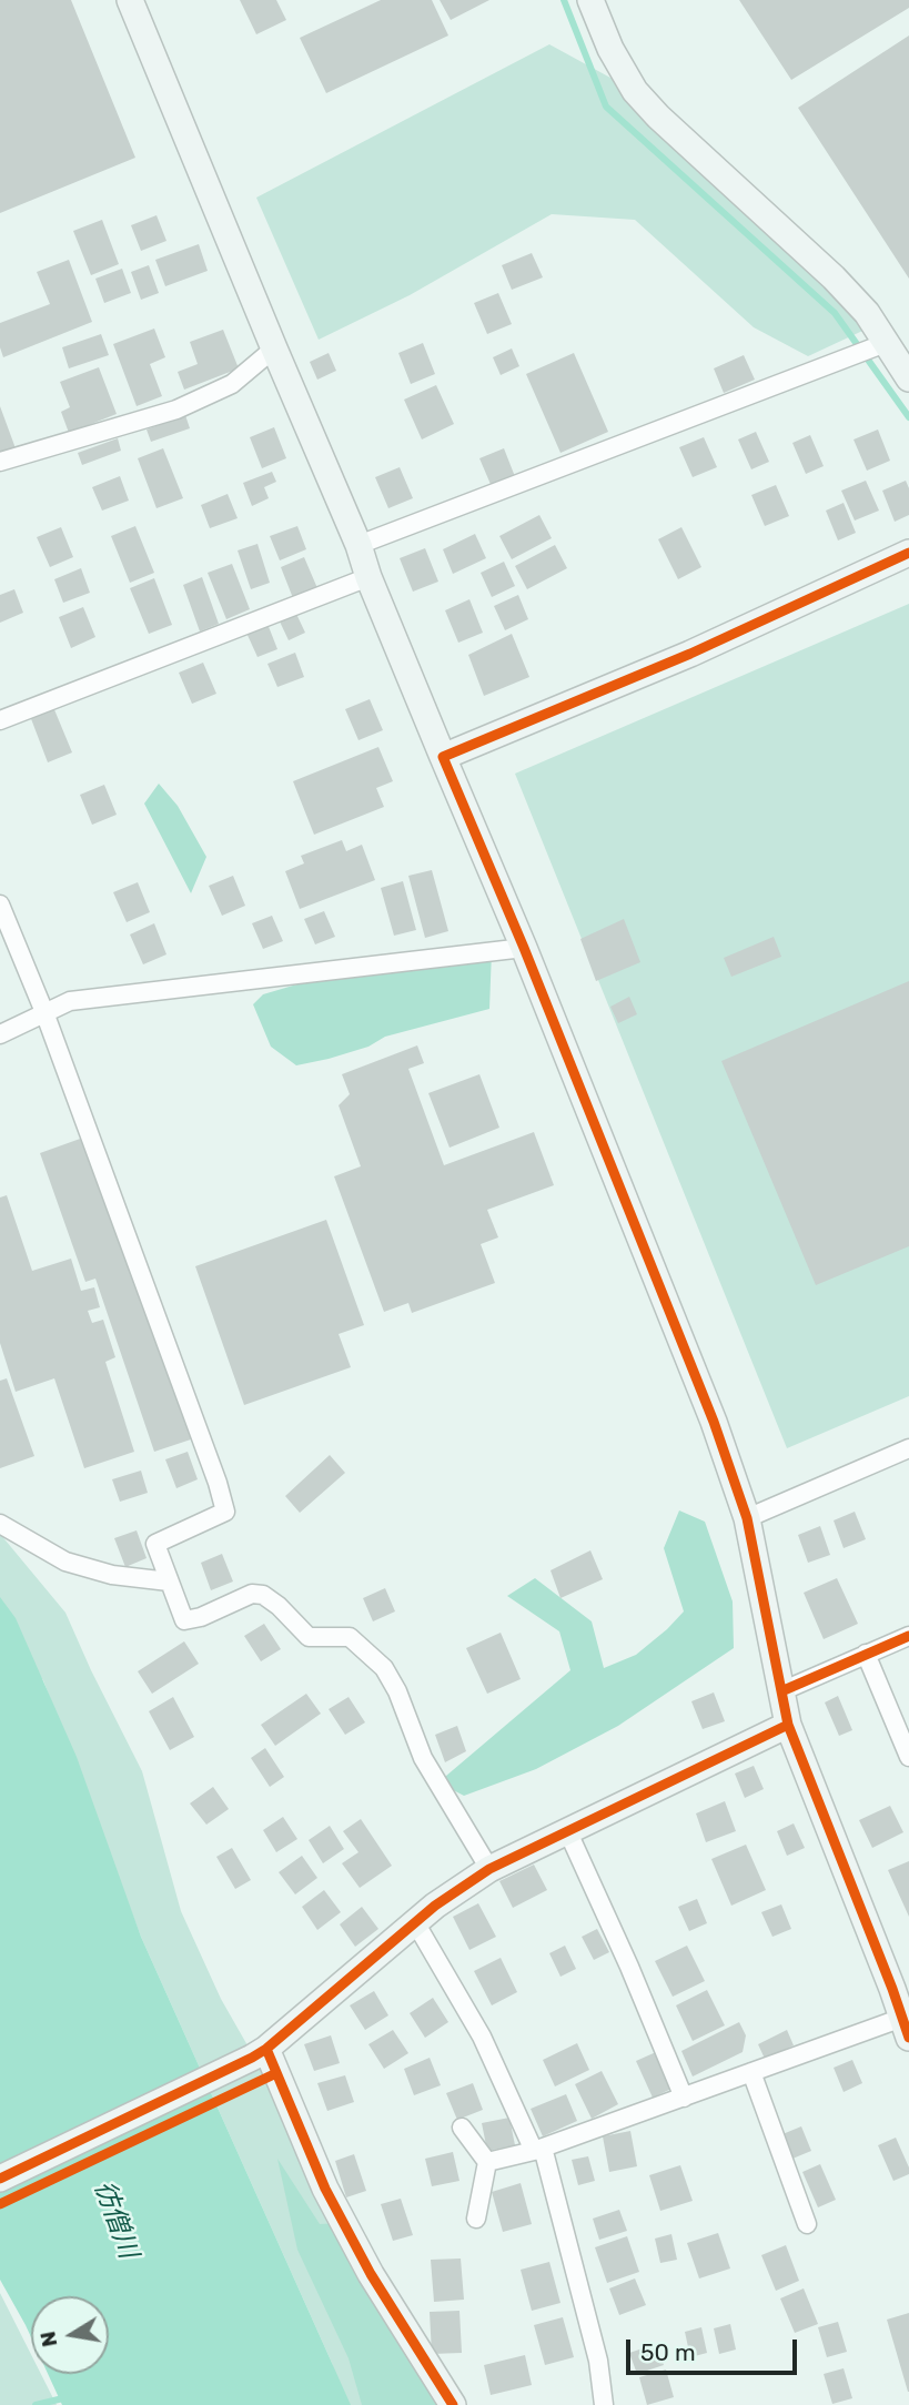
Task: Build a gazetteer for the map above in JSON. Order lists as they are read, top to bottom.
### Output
{
  "water": ["彷僧川"],
  "scale_bar": "50 m",
  "north": "left"
}
